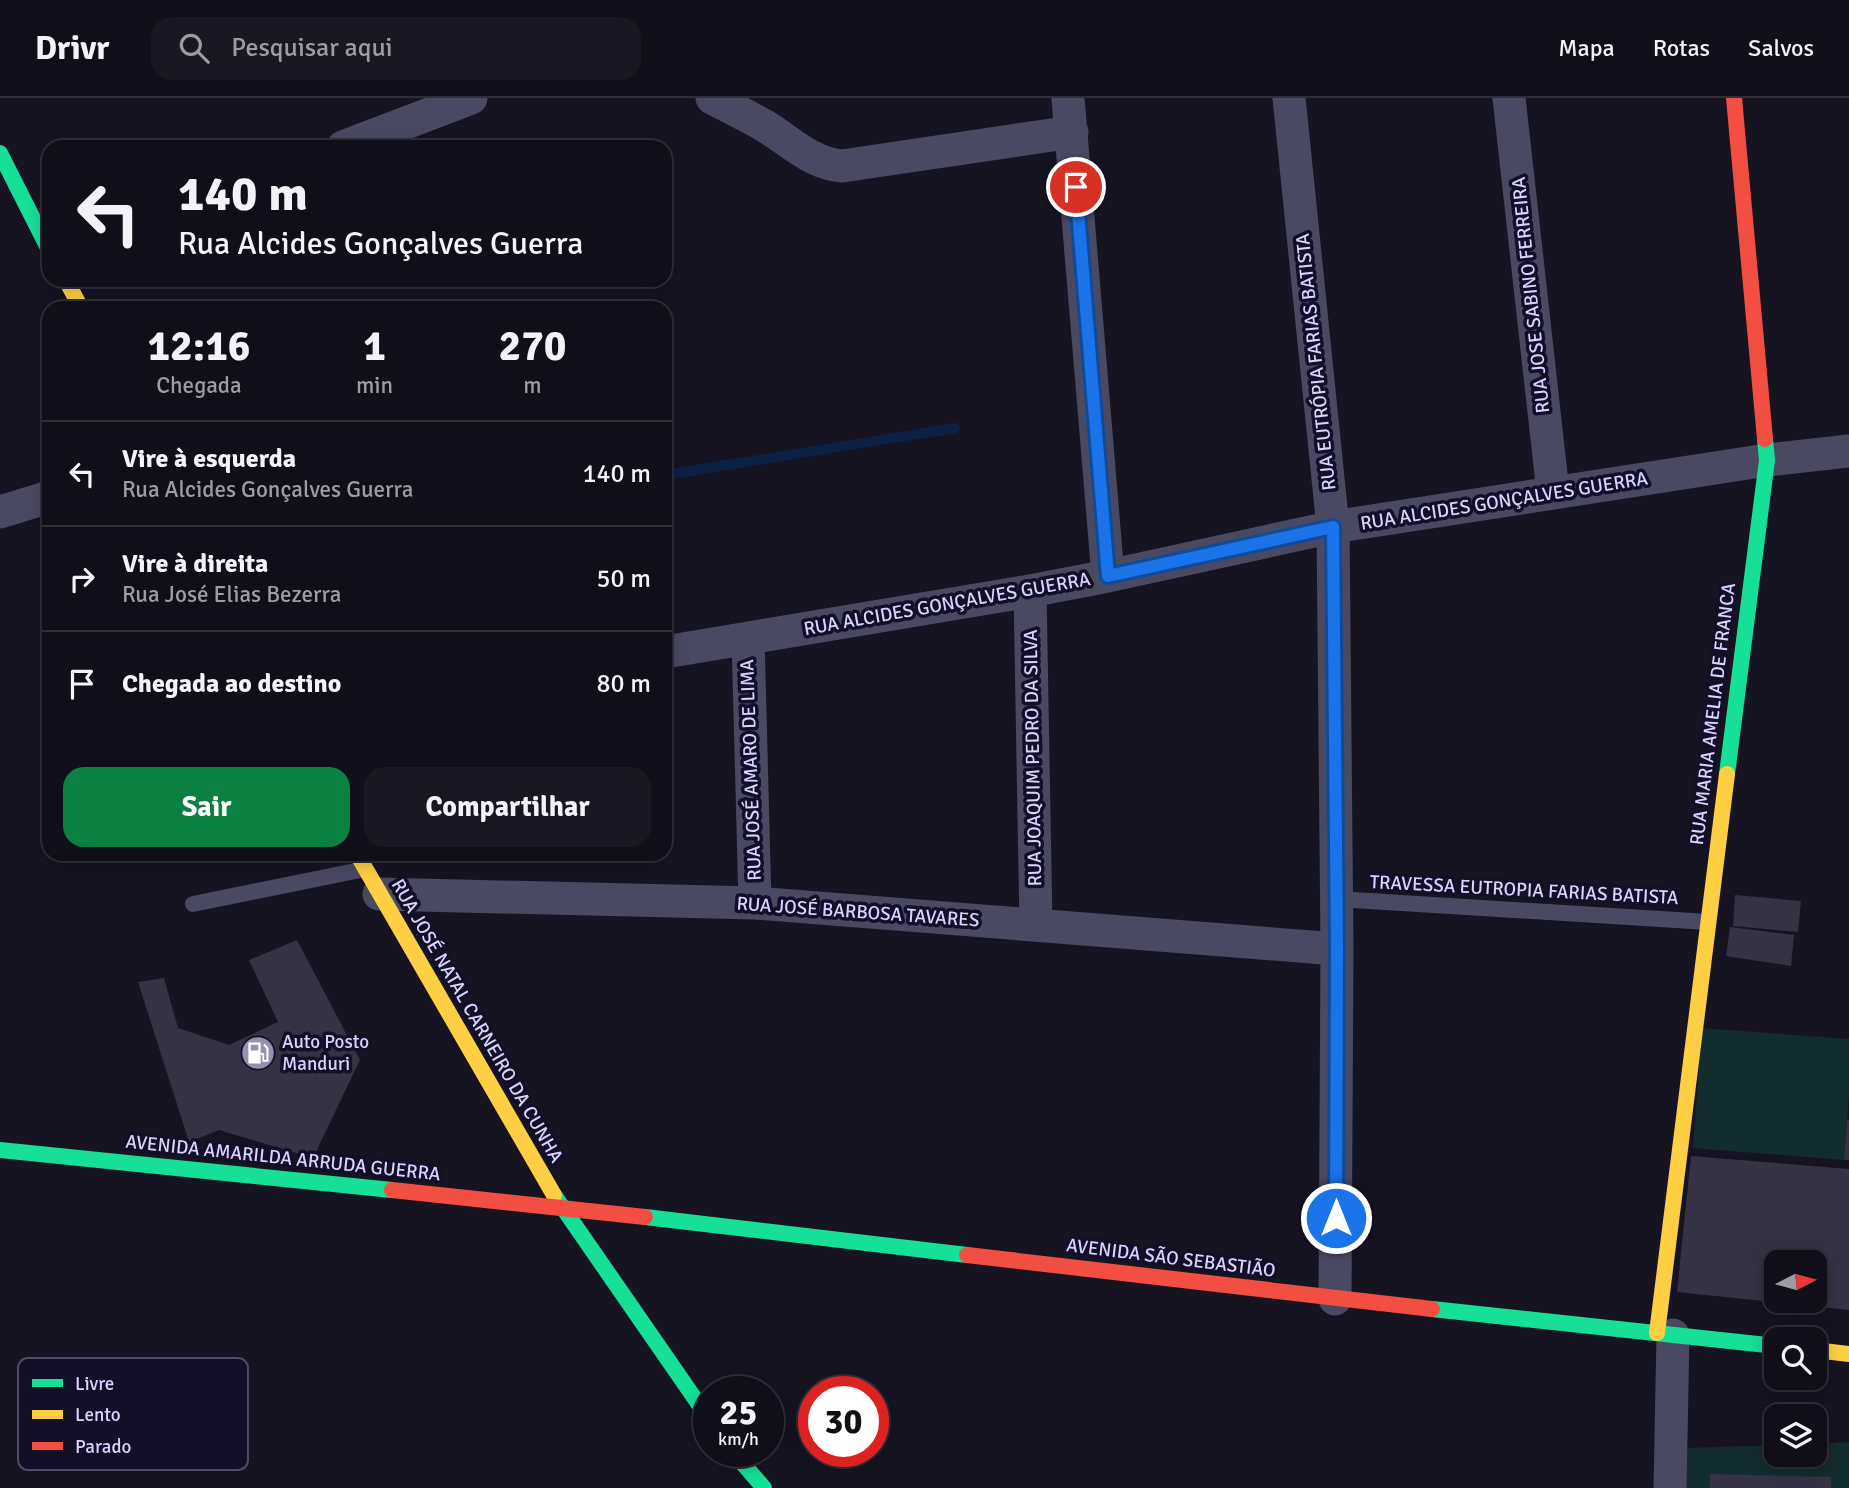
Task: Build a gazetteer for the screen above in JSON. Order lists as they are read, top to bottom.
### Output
{
  "streets": {
    "main road": [
      "RUA MARIA AMELIA DE FRANCA",
      "RUA JOSÉ NATAL CARNEIRO DA CUNHA",
      "AVENIDA AMARILDA ARRUDA GUERRA",
      "AVENIDA SÃO SEBASTIÃO"
    ],
    "street": [
      "RUA JOSE SABINO FERREIRA",
      "RUA EUTRÓPIA FARIAS BATISTA",
      "RUA ALCIDES GONÇALVES GUERRA",
      "RUA JOAQUIM PEDRO DA SILVA",
      "RUA JOSÉ AMARO DE LIMA",
      "RUA JOSÉ BARBOSA TAVARES"
    ],
    "lane": ["TRAVESSA EUTROPIA FARIAS BATISTA"]
  },
  "crossings": [
    ["RUA JOSE SABINO FERREIRA", "RUA ALCIDES GONÇALVES GUERRA"],
    ["RUA EUTRÓPIA FARIAS BATISTA", "RUA ALCIDES GONÇALVES GUERRA"],
    ["RUA EUTRÓPIA FARIAS BATISTA", "TRAVESSA EUTROPIA FARIAS BATISTA"],
    ["RUA EUTRÓPIA FARIAS BATISTA", "RUA JOSÉ BARBOSA TAVARES"],
    ["RUA EUTRÓPIA FARIAS BATISTA", "AVENIDA SÃO SEBASTIÃO"],
    ["RUA ALCIDES GONÇALVES GUERRA", "RUA MARIA AMELIA DE FRANCA"],
    ["RUA ALCIDES GONÇALVES GUERRA", "RUA JOAQUIM PEDRO DA SILVA"],
    ["RUA ALCIDES GONÇALVES GUERRA", "RUA JOSÉ AMARO DE LIMA"],
    ["RUA MARIA AMELIA DE FRANCA", "TRAVESSA EUTROPIA FARIAS BATISTA"],
    ["RUA MARIA AMELIA DE FRANCA", "AVENIDA SÃO SEBASTIÃO"],
    ["RUA JOAQUIM PEDRO DA SILVA", "RUA JOSÉ BARBOSA TAVARES"],
    ["RUA JOSÉ AMARO DE LIMA", "RUA JOSÉ BARBOSA TAVARES"],
    ["RUA JOSÉ BARBOSA TAVARES", "RUA JOSÉ NATAL CARNEIRO DA CUNHA"],
    ["RUA JOSÉ NATAL CARNEIRO DA CUNHA", "AVENIDA AMARILDA ARRUDA GUERRA"],
    ["RUA JOSÉ NATAL CARNEIRO DA CUNHA", "AVENIDA SÃO SEBASTIÃO"],
    ["AVENIDA AMARILDA ARRUDA GUERRA", "AVENIDA SÃO SEBASTIÃO"]
  ],
  "places": {
    "fuel station": ["Auto Posto Manduri"]
  },
  "legend": ["Livre", "Lento", "Parado"],
  "north": "right",
  "page": {
    "header": "Drivr",
    "search": "Pesquisar aqui",
    "nav": ["Mapa", "Rotas", "Salvos"],
    "turn": ["140 m", "Rua Alcides Gonçalves Guerra"],
    "eta": [
      "12:16",
      "Chegada",
      "1",
      "min",
      "270",
      "m"
    ],
    "list": [
      {
        "name": "Vire à esquerda",
        "note": "Rua Alcides Gonçalves Guerra",
        "value": "140 m"
      },
      {
        "name": "Vire à direita",
        "note": "Rua José Elias Bezerra",
        "value": "50 m"
      },
      {
        "name": "Chegada ao destino",
        "value": "80 m"
      }
    ],
    "buttons": ["Sair", "Compartilhar"],
    "speed": "25 km/h",
    "limit": "30"
  }
}
